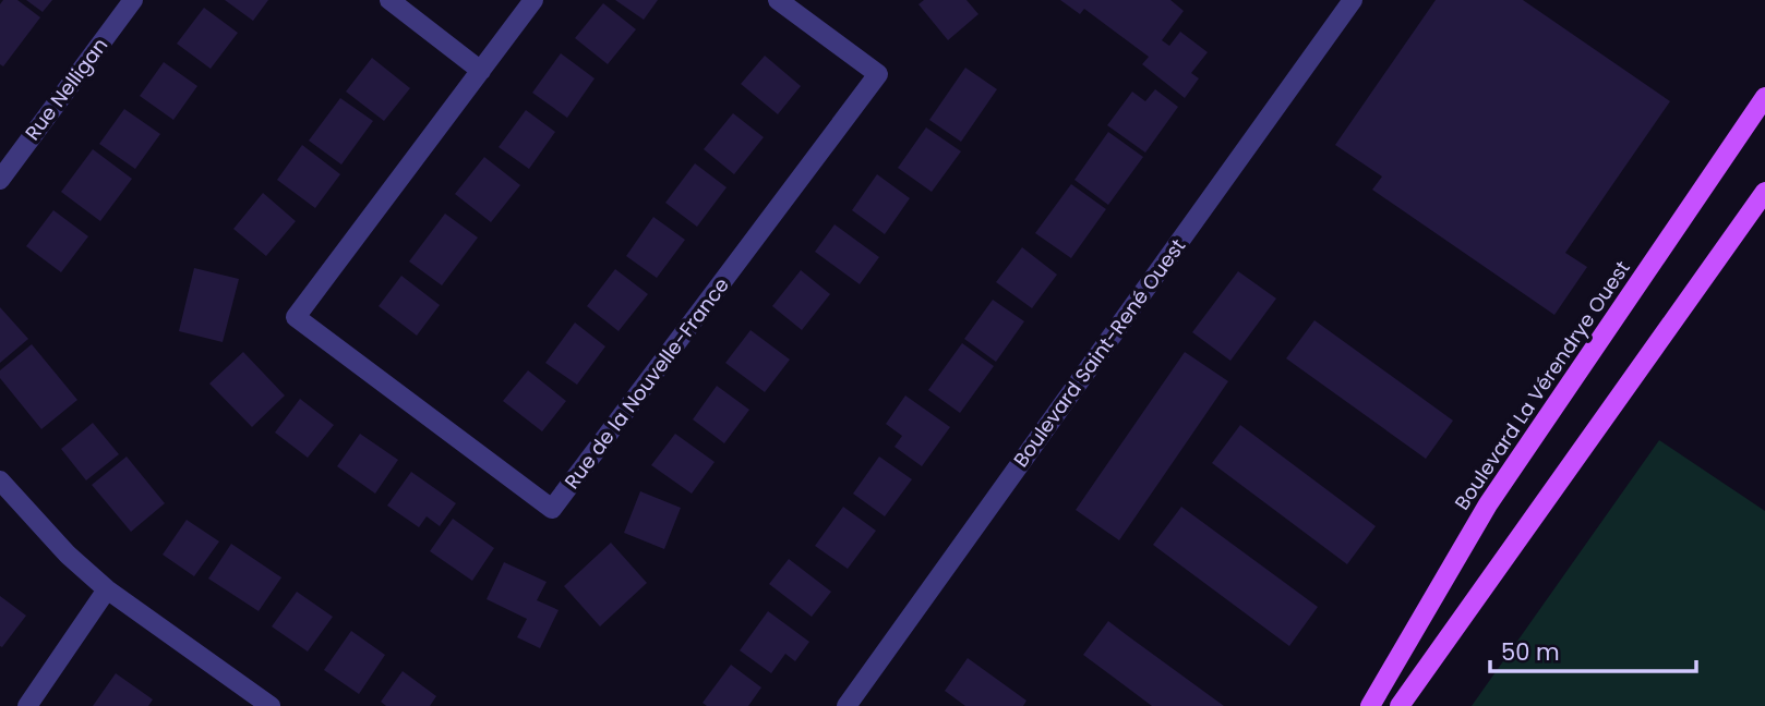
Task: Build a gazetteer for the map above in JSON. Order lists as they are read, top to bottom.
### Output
{
  "streets": {
    "main road": ["Boulevard La Vérendrye Ouest"],
    "street": ["Rue Nelligan", "Boulevard Saint-René Ouest", "Rue de la Nouvelle-France"]
  },
  "scale_bar": "50 m"
}
